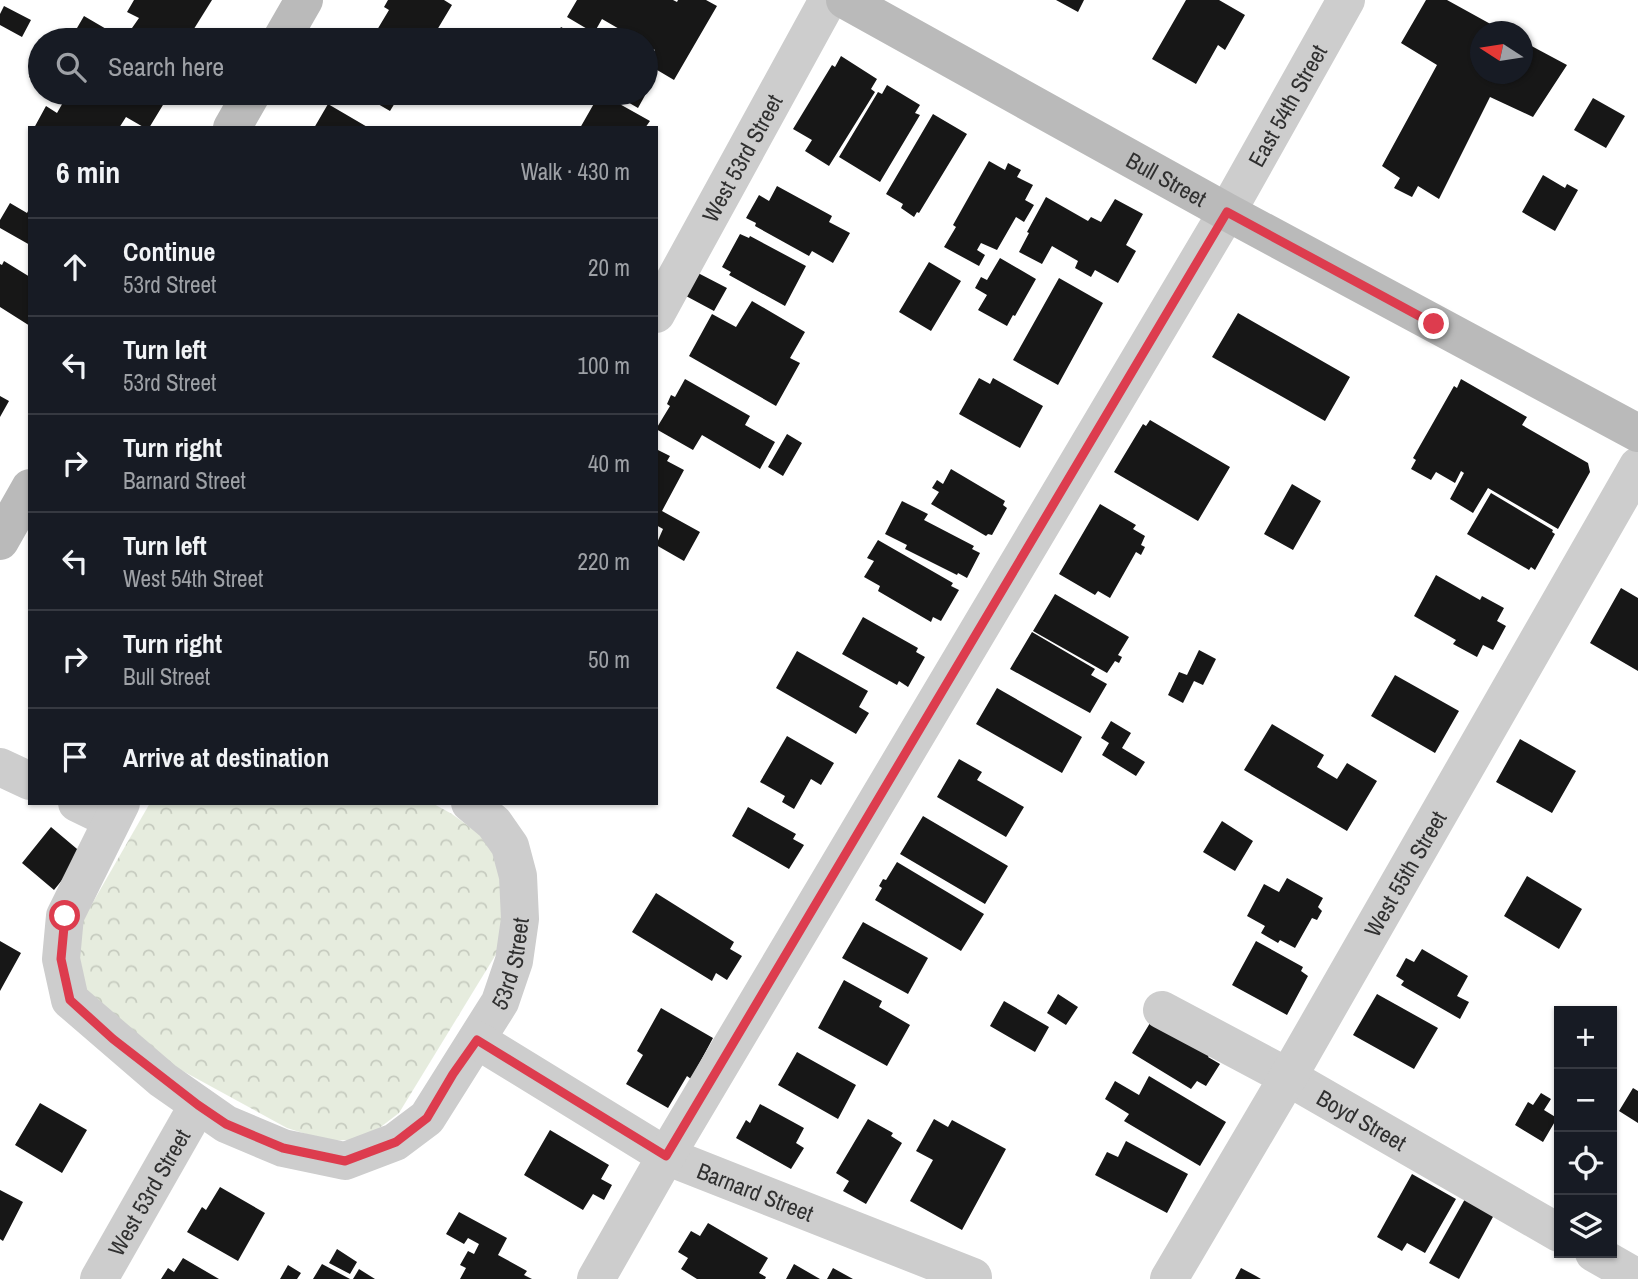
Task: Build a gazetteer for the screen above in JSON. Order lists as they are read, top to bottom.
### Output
{
  "streets": {
    "street": [
      "East 54th Street",
      "West 53rd Street",
      "Bull Street",
      "West 55th Street",
      "53rd Street",
      "Boyd Street",
      "Barnard Street"
    ]
  },
  "crossings": [
    ["East 54th Street", "Bull Street"],
    ["East 54th Street", "Barnard Street"],
    ["West 53rd Street", "53rd Street"],
    ["West 55th Street", "Boyd Street"],
    ["53rd Street", "Barnard Street"]
  ],
  "north": "left",
  "page": {
    "search": "Search here",
    "heading": ["6 min", "Walk · 430 m"],
    "list": [
      ["Continue", "53rd Street", "20 m"],
      ["Turn left", "53rd Street", "100 m"],
      ["Turn right", "Barnard Street", "40 m"],
      ["Turn left", "West 54th Street", "220 m"],
      ["Turn right", "Bull Street", "50 m"],
      "Arrive at destination"
    ],
    "map_buttons": ["+", "−"]
  }
}
